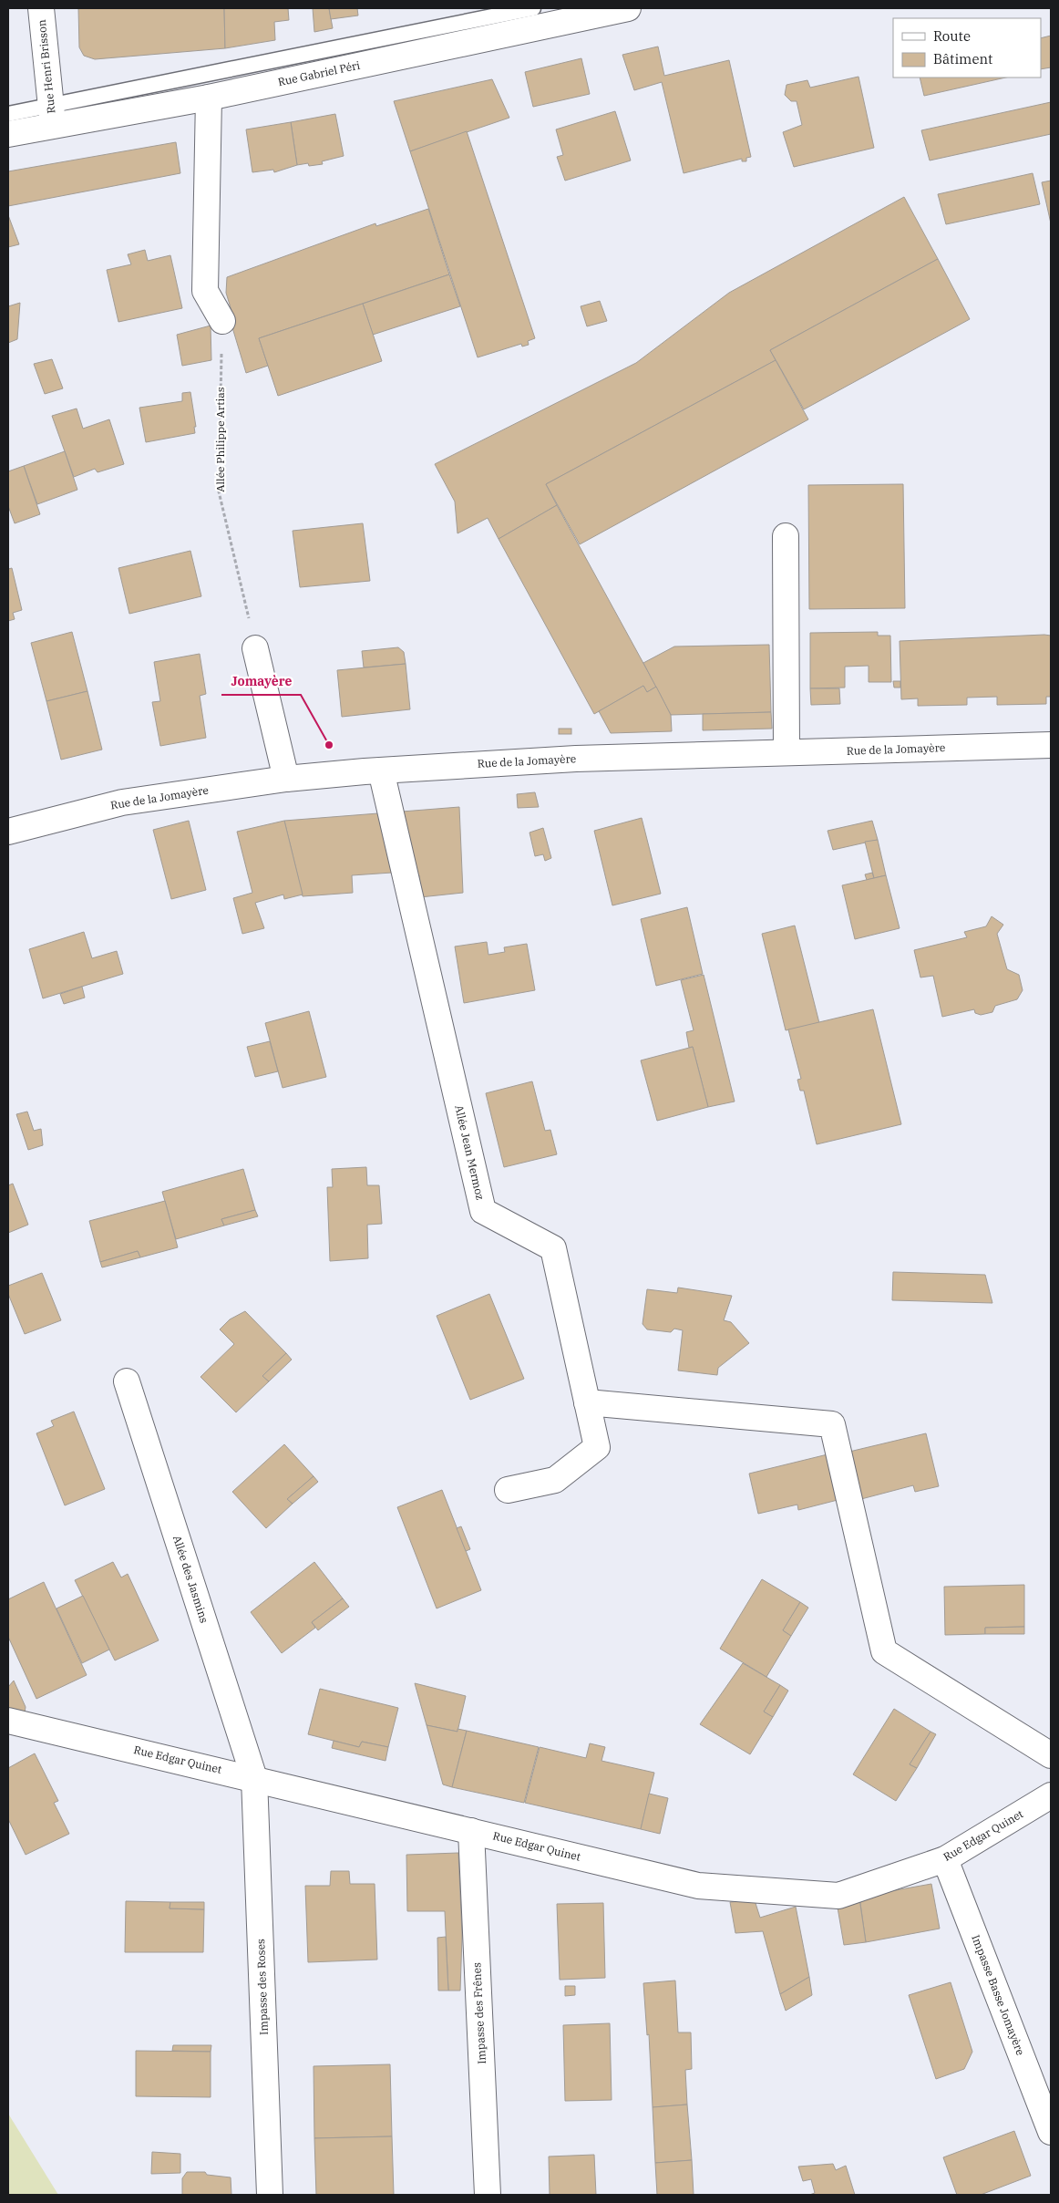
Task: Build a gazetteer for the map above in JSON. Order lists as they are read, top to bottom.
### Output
{
  "streets": {
    "street": [
      "Rue Henri Brisson",
      "Rue Gabriel Péri",
      "Rue de la Jomayère",
      "Allée Jean Mermoz",
      "Allée des Jasmins",
      "Rue Edgar Quinet",
      "Impasse des Roses",
      "Impasse Basse Jomayère",
      "Impasse des Frênes"
    ],
    "path": ["Allée Philippe Artias"]
  },
  "crossings": [
    ["Rue Henri Brisson", "Rue Gabriel Péri"],
    ["Rue de la Jomayère", "Allée Jean Mermoz"],
    ["Allée des Jasmins", "Rue Edgar Quinet"],
    ["Allée des Jasmins", "Impasse des Roses"],
    ["Rue Edgar Quinet", "Impasse des Roses"],
    ["Rue Edgar Quinet", "Impasse Basse Jomayère"],
    ["Rue Edgar Quinet", "Impasse des Frênes"]
  ],
  "places": ["Jomayère"],
  "legend": ["Route", "Bâtiment"]
}
